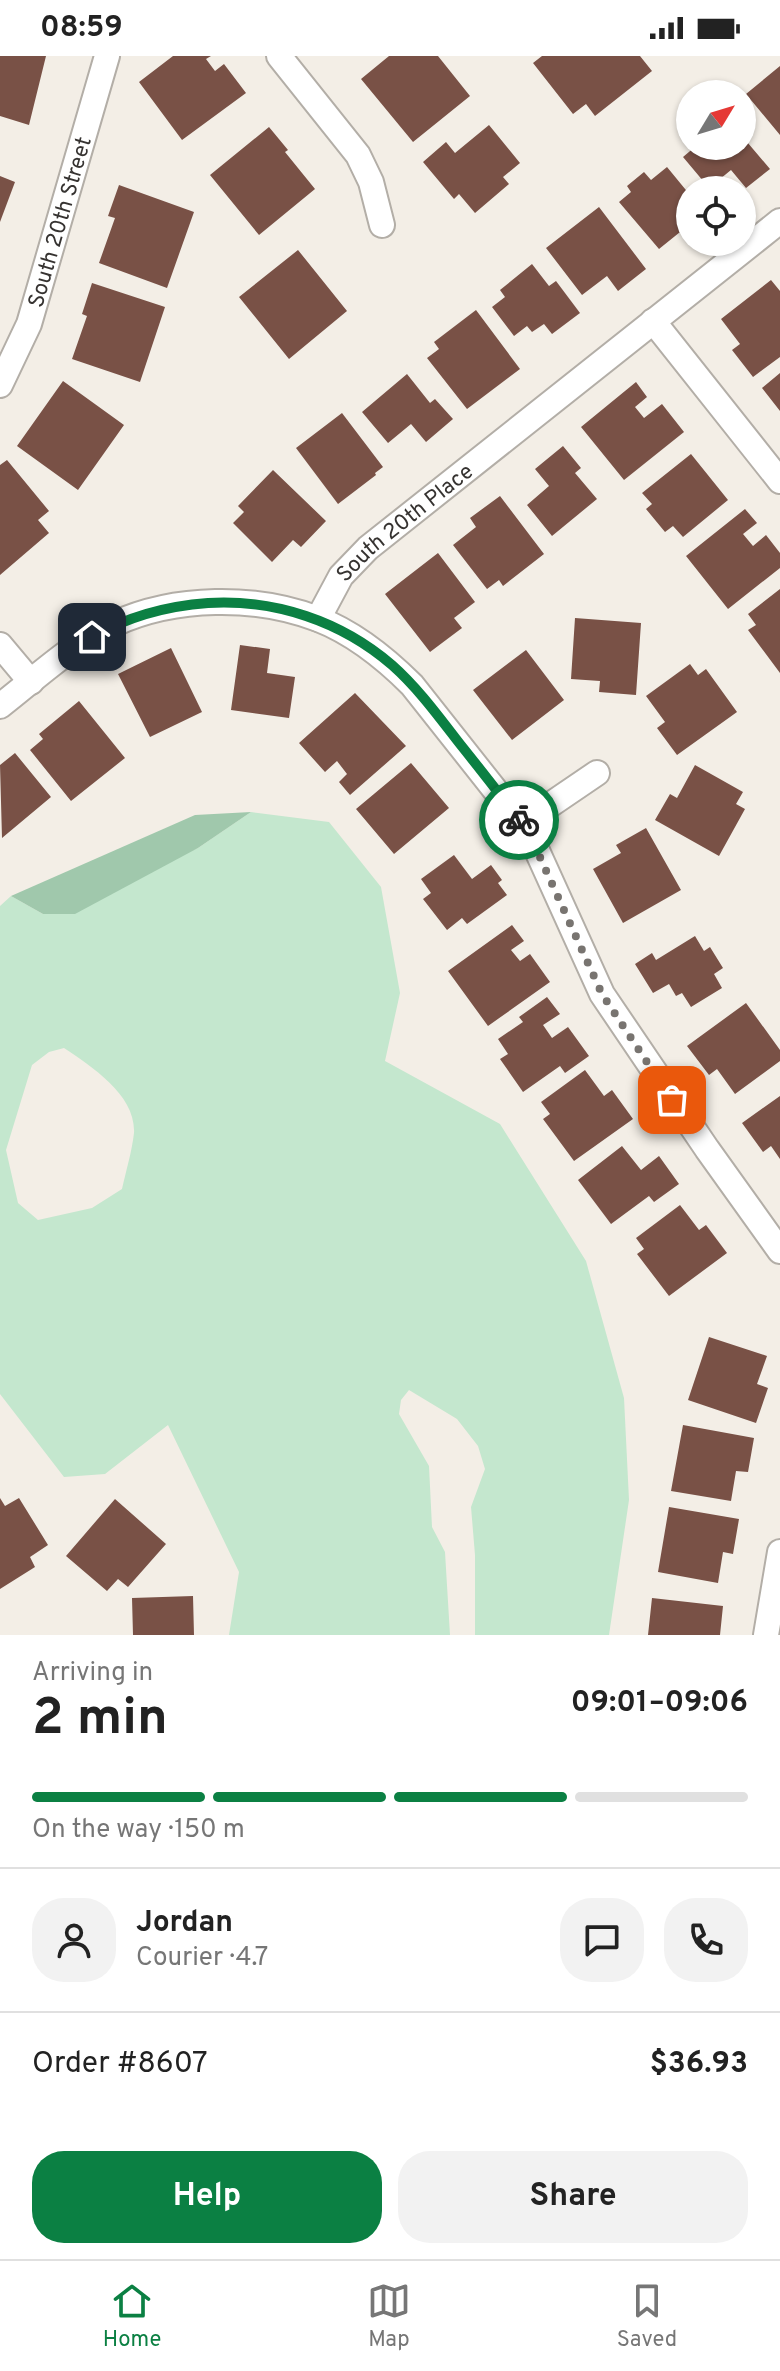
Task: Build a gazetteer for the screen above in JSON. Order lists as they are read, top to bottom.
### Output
{
  "streets": {
    "street": ["South 20th Street", "South 20th Place"]
  },
  "north": "top right",
  "page": {
    "status": "08:59",
    "heading": ["2 min", "Arriving in", "09:01–09:06"],
    "panel": [
      "Jordan",
      "Courier · 4.7",
      "Order #8607",
      "$36.93"
    ],
    "bar": "On the way · 150 m",
    "buttons": ["Help", "Share"],
    "tabs": ["Home", "Map", "Saved"]
  }
}
